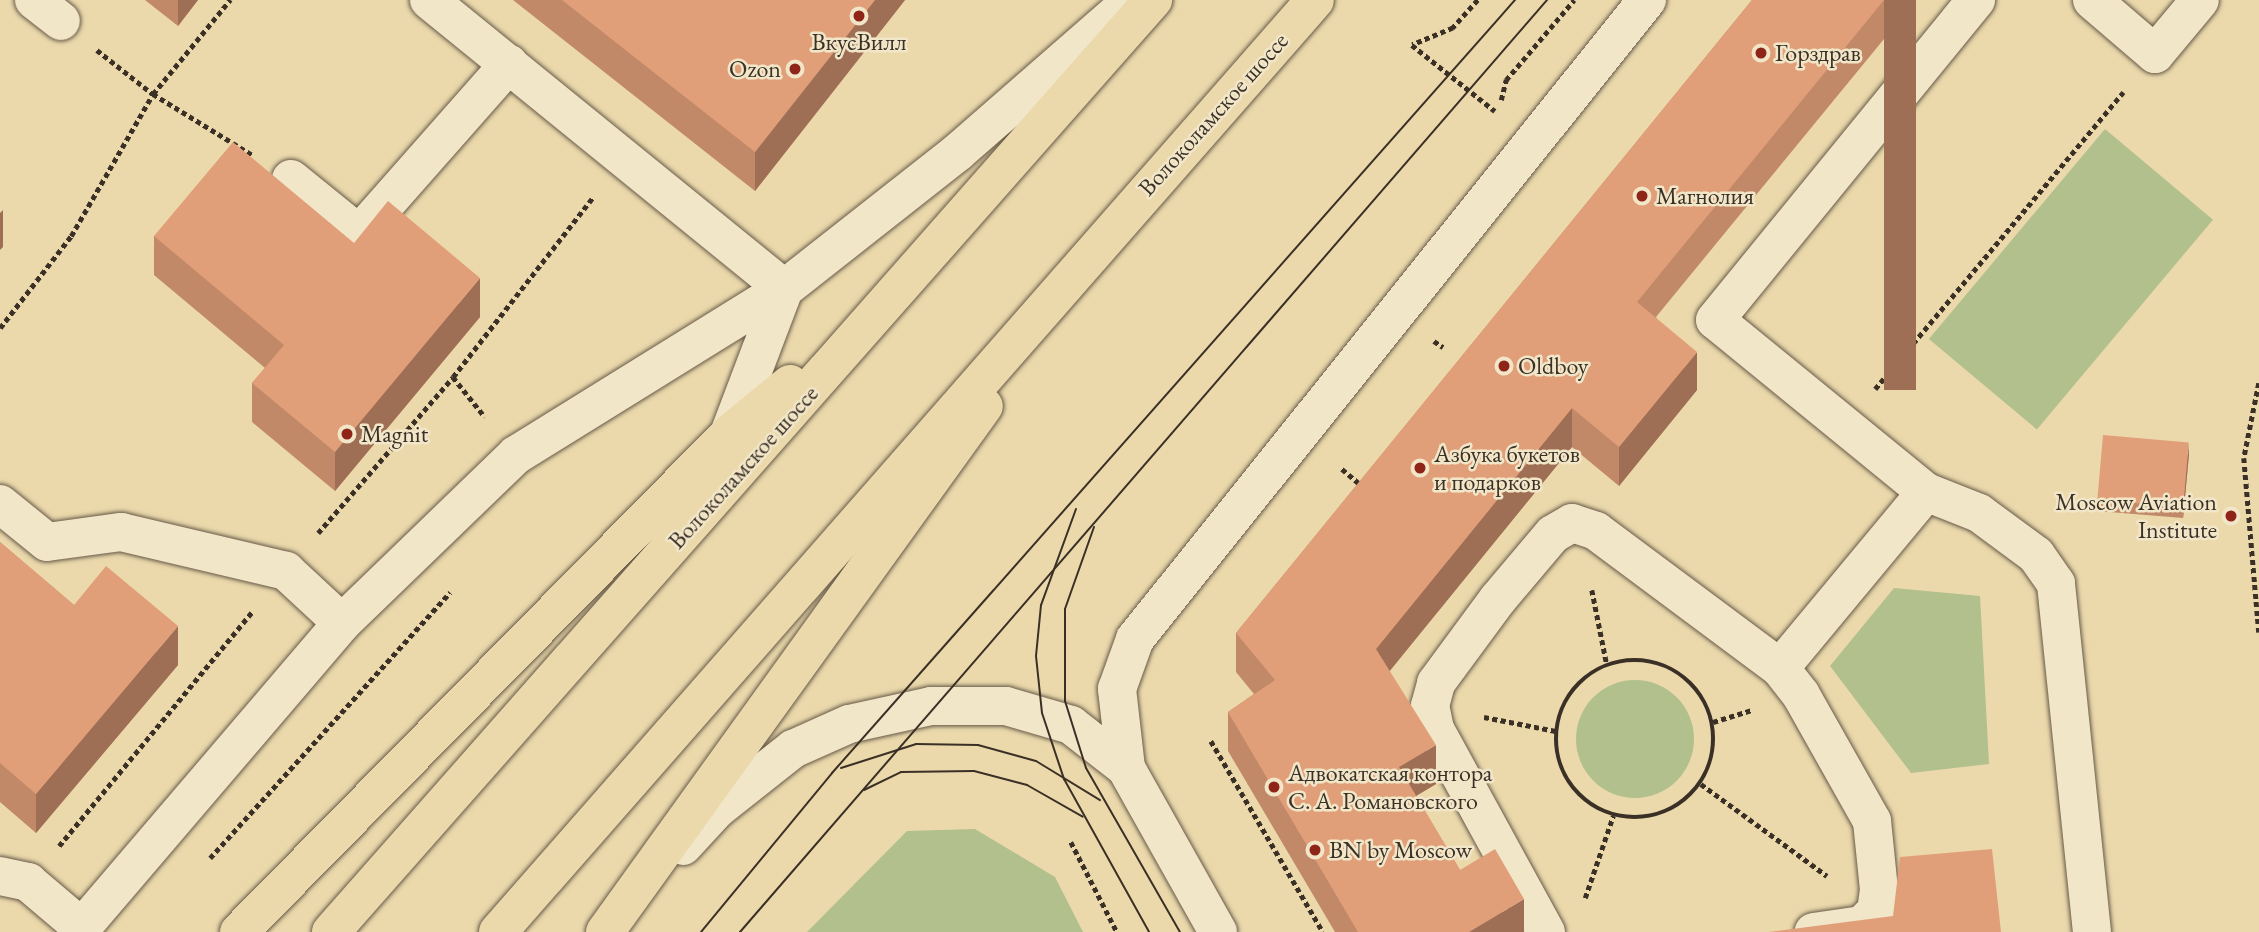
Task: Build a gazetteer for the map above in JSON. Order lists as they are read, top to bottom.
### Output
{
  "streets": {
    "main road": ["Волоколамское шоссе"]
  },
  "places": [
    "ВкусВилл",
    "Горздрав",
    "Ozon",
    "Магнолия",
    "Oldboy",
    "Magnit",
    "Азбука букетов и подарков",
    "Moscow Aviation Institute",
    "Адвокатская контора С. А. Романовского",
    "BN by Moscow"
  ]
}
